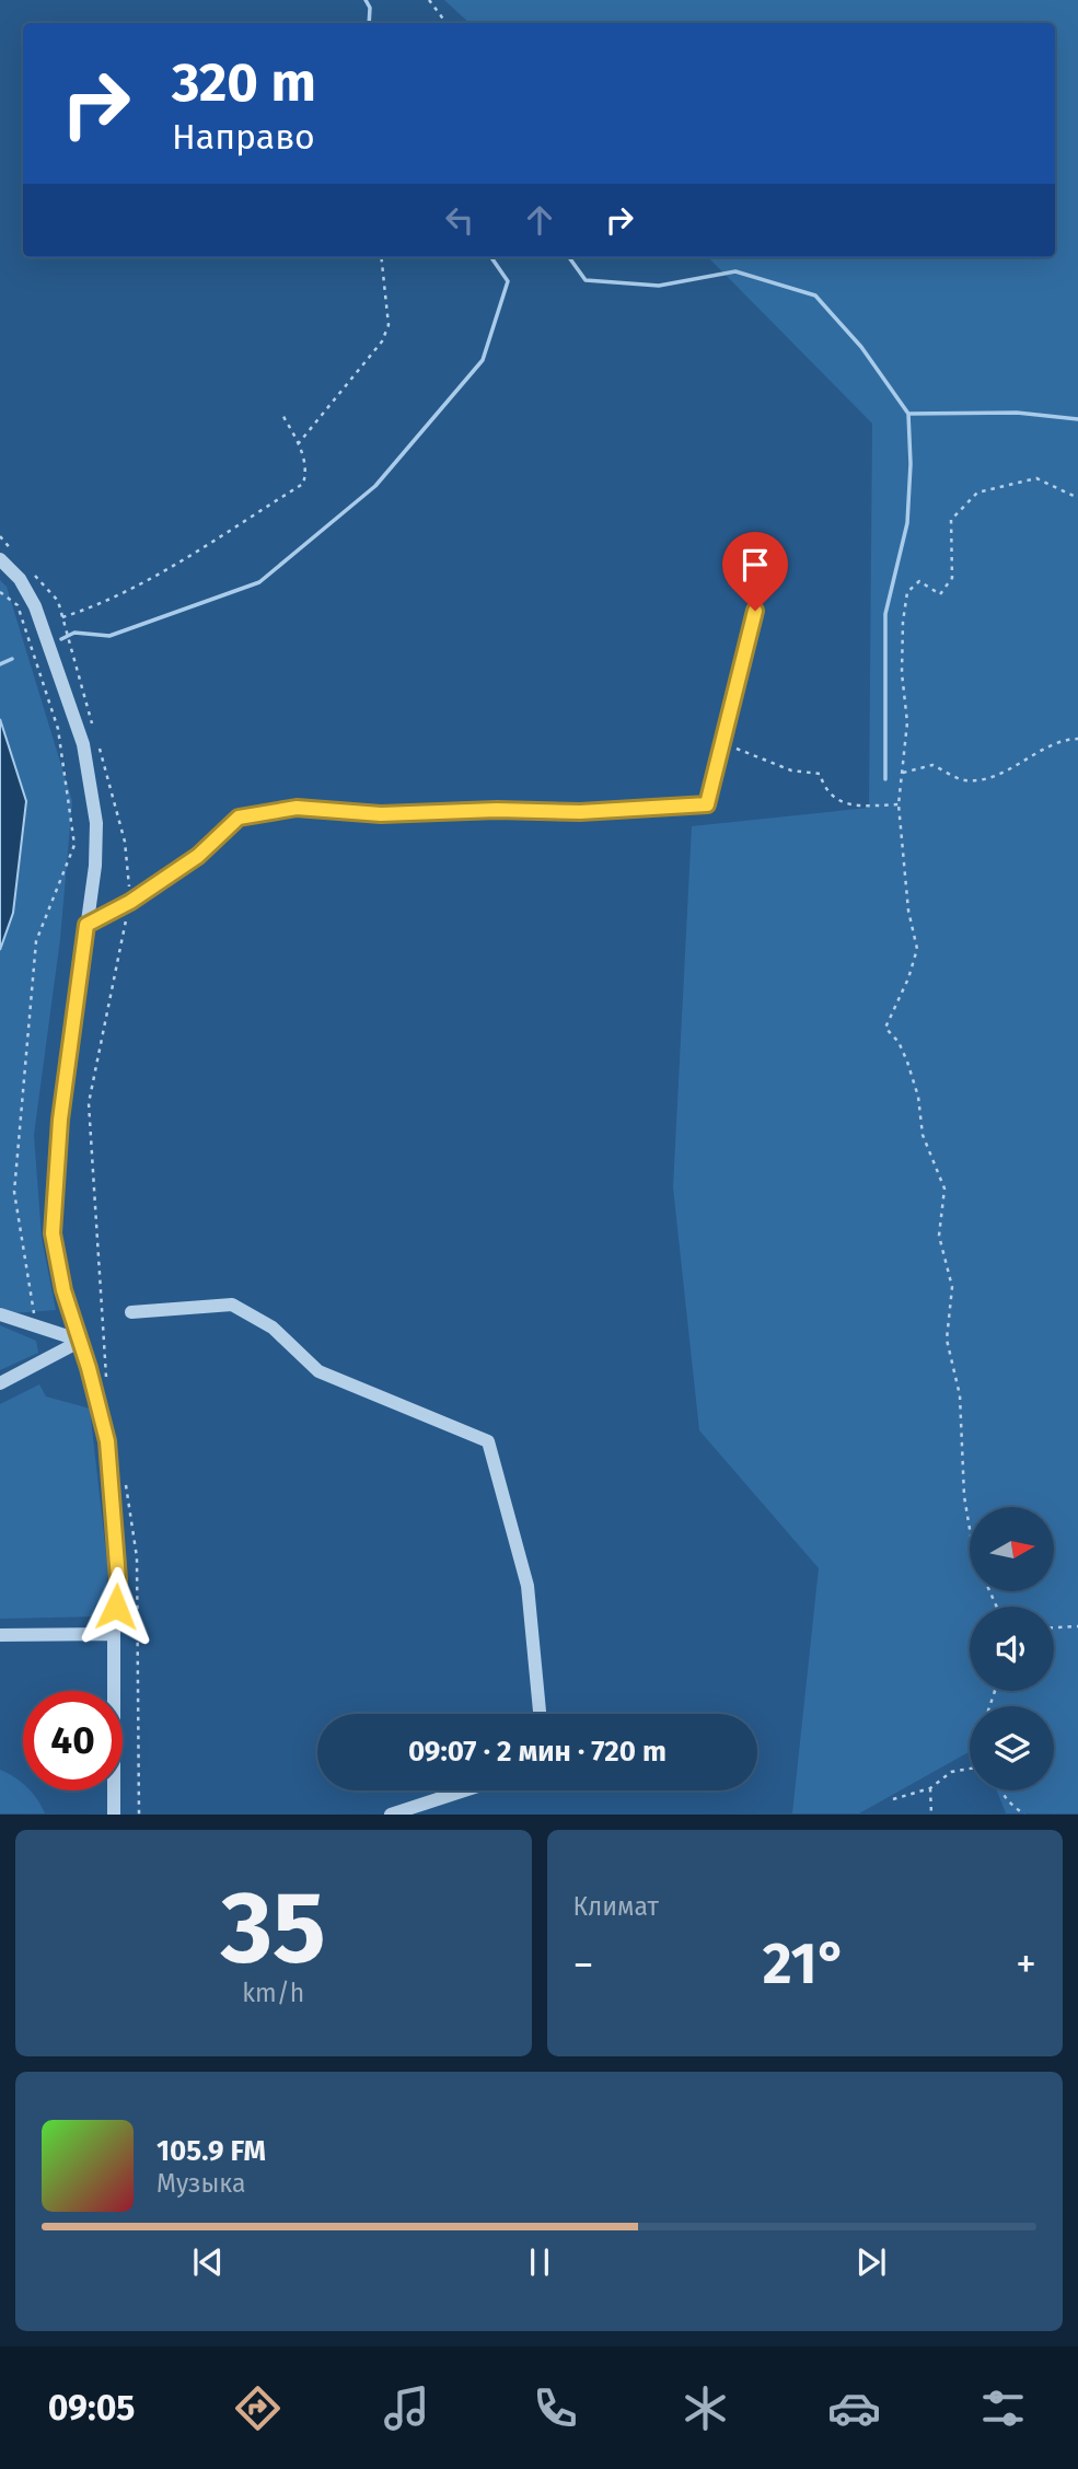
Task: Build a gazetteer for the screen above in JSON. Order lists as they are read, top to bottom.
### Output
{
  "north": "right",
  "page": {
    "turn": ["320 m", "Направо"],
    "limit": "40",
    "trip": "09:07 · 2 мин · 720 m",
    "tile": [
      ["35", "km/h"],
      "Климат"
    ],
    "heat": ["−", "21°", "+"],
    "song": ["105.9 FM", "Музыка"],
    "tabs": "09:05"
  }
}
